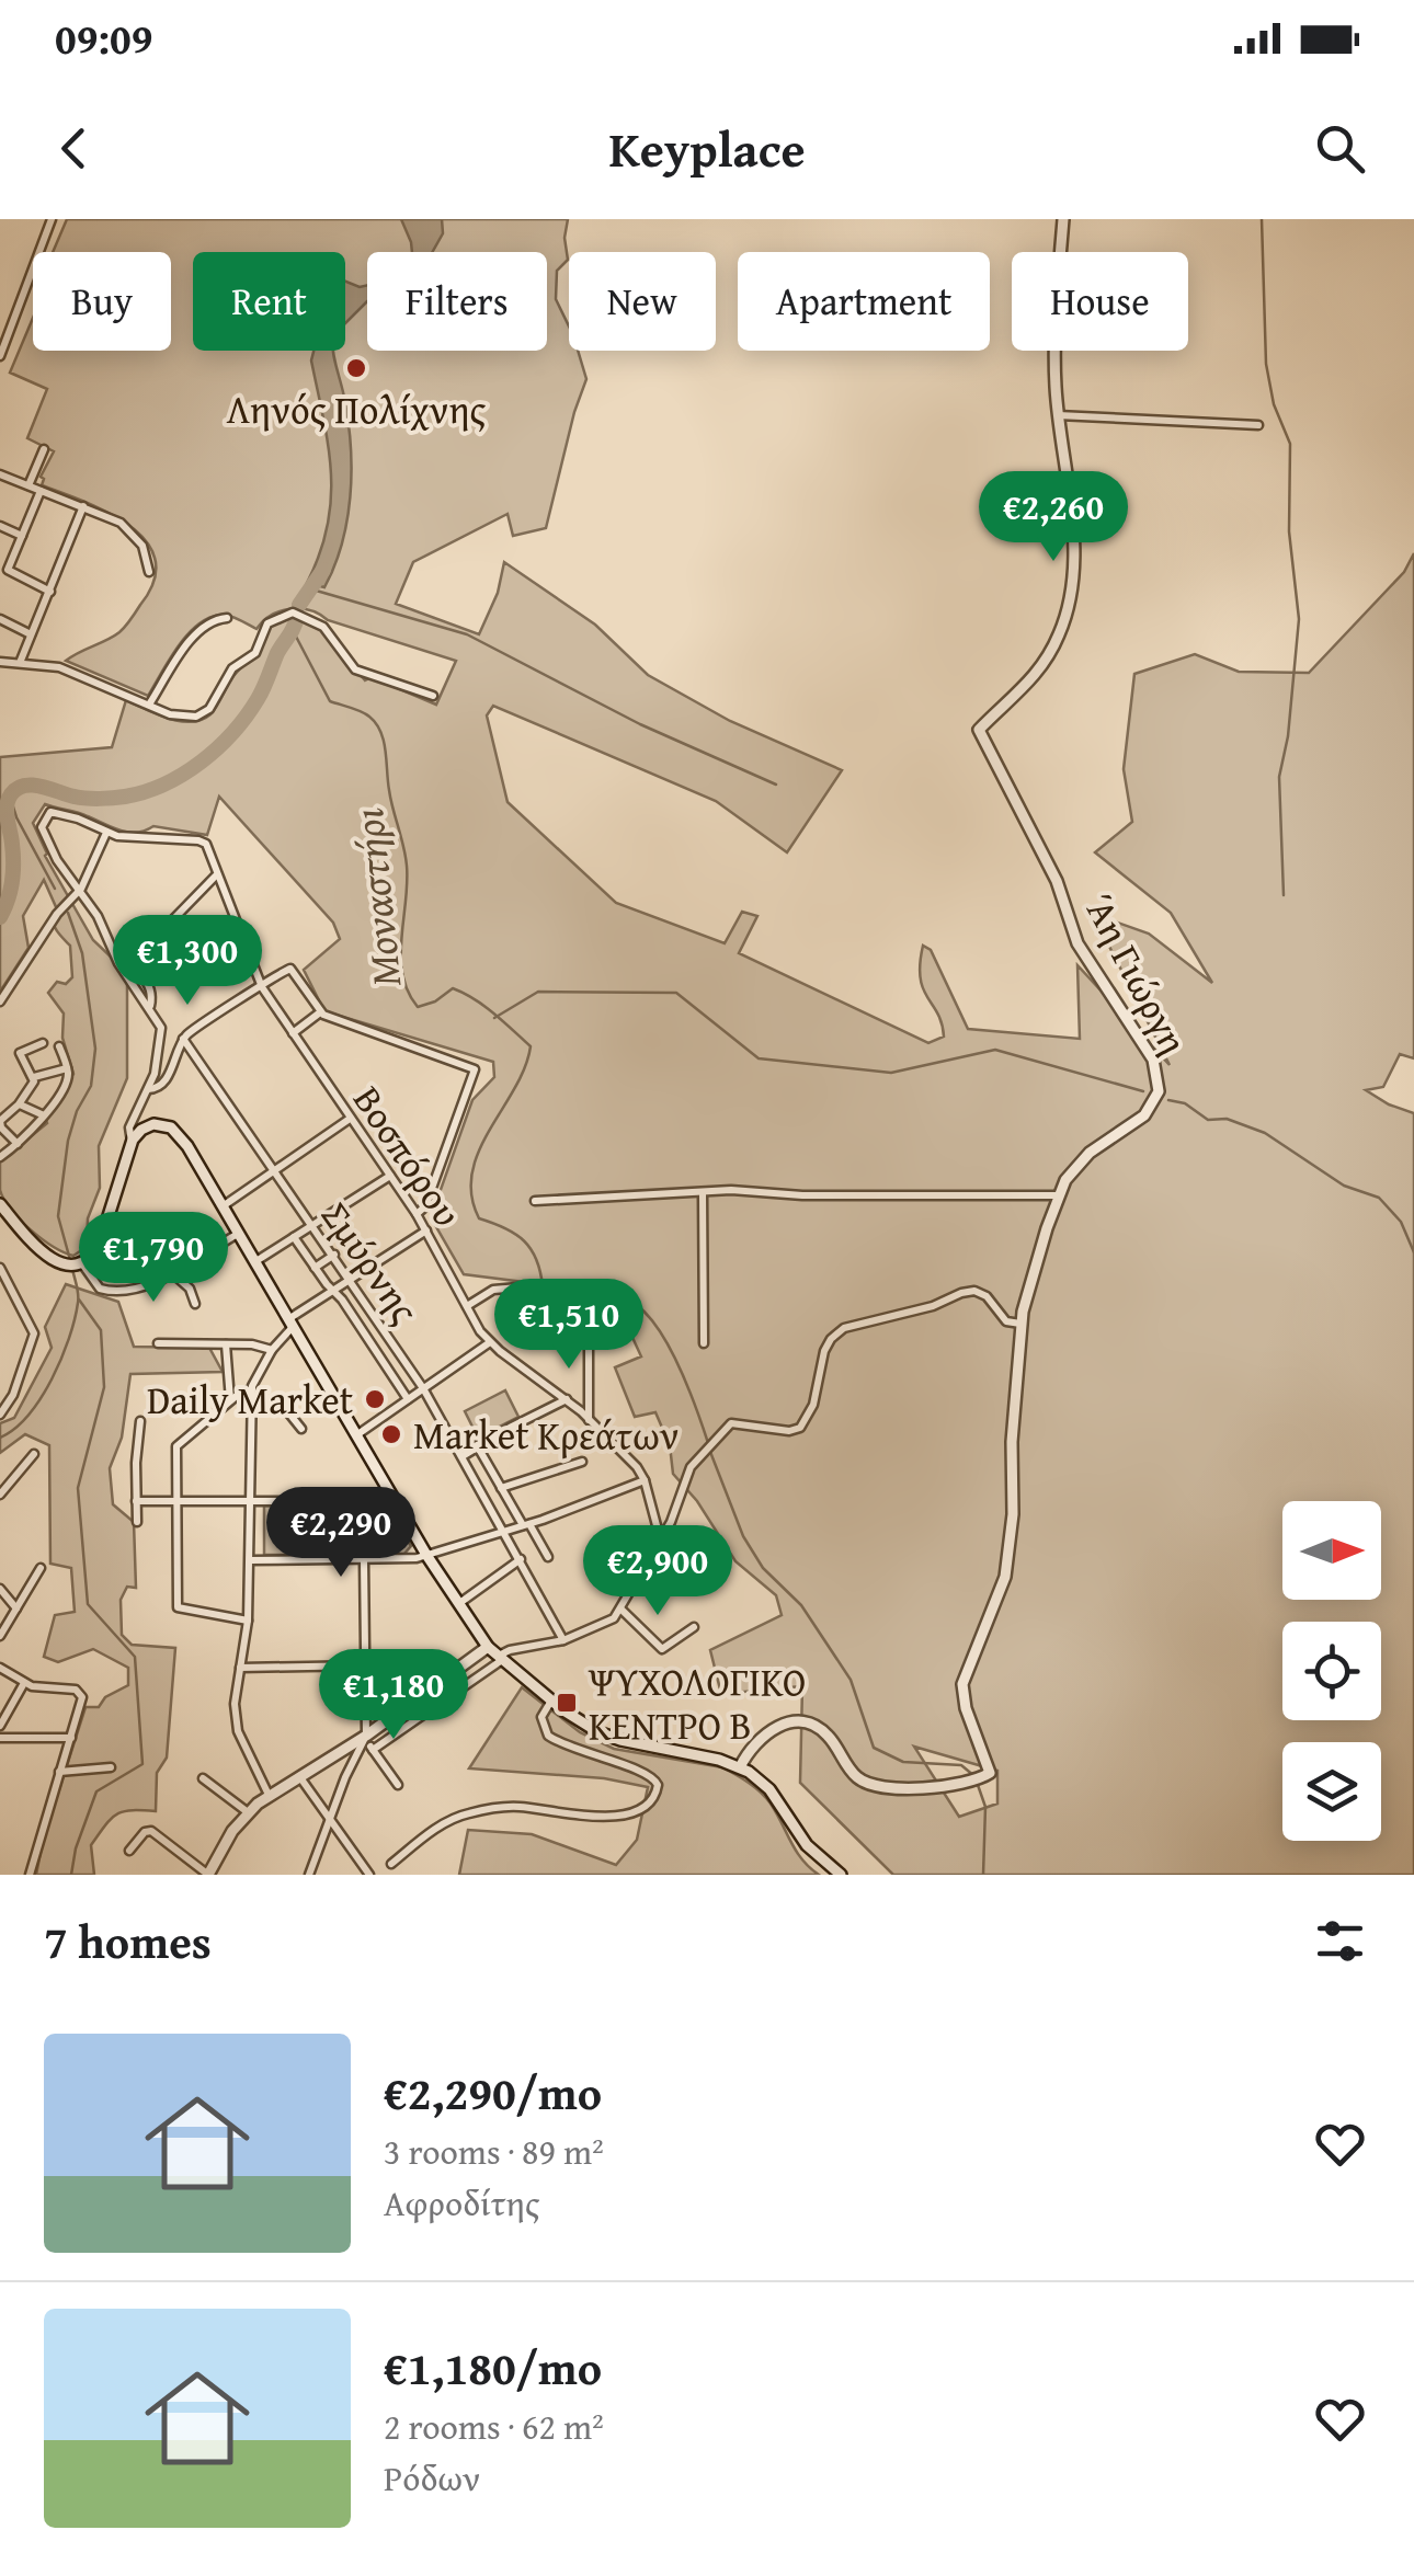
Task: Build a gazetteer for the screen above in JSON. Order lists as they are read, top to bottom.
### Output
{
  "streets": {
    "street": ["Άη Γιώργη", "Βοσπόρου", "Σμύρνης"]
  },
  "water": ["Μοναστήρι"],
  "places": {
    "other": ["Ληνός Πολίχνης", "Daily Market", "Market Κρεάτων"],
    "transit": ["ΨΥΧΟΛΟΓΙΚΟ ΚΕΝΤΡΟ B"]
  },
  "north": "right",
  "page": {
    "status": "09:09",
    "header": "Keyplace",
    "chip": [
      "Buy",
      "Rent",
      "Filters",
      "New",
      "Apartment",
      "House"
    ],
    "price": [
      "€2,260",
      "€1,300",
      "€1,790",
      "€1,510",
      "€2,290",
      "€2,900",
      "€1,180"
    ],
    "heading": "7 homes",
    "list": [
      {
        "name": "€2,290/mo",
        "note": "3 rooms · 89 m² · Αφροδίτης"
      },
      {
        "name": "€1,180/mo",
        "note": "2 rooms · 62 m² · Ρόδων"
      }
    ]
  }
}
